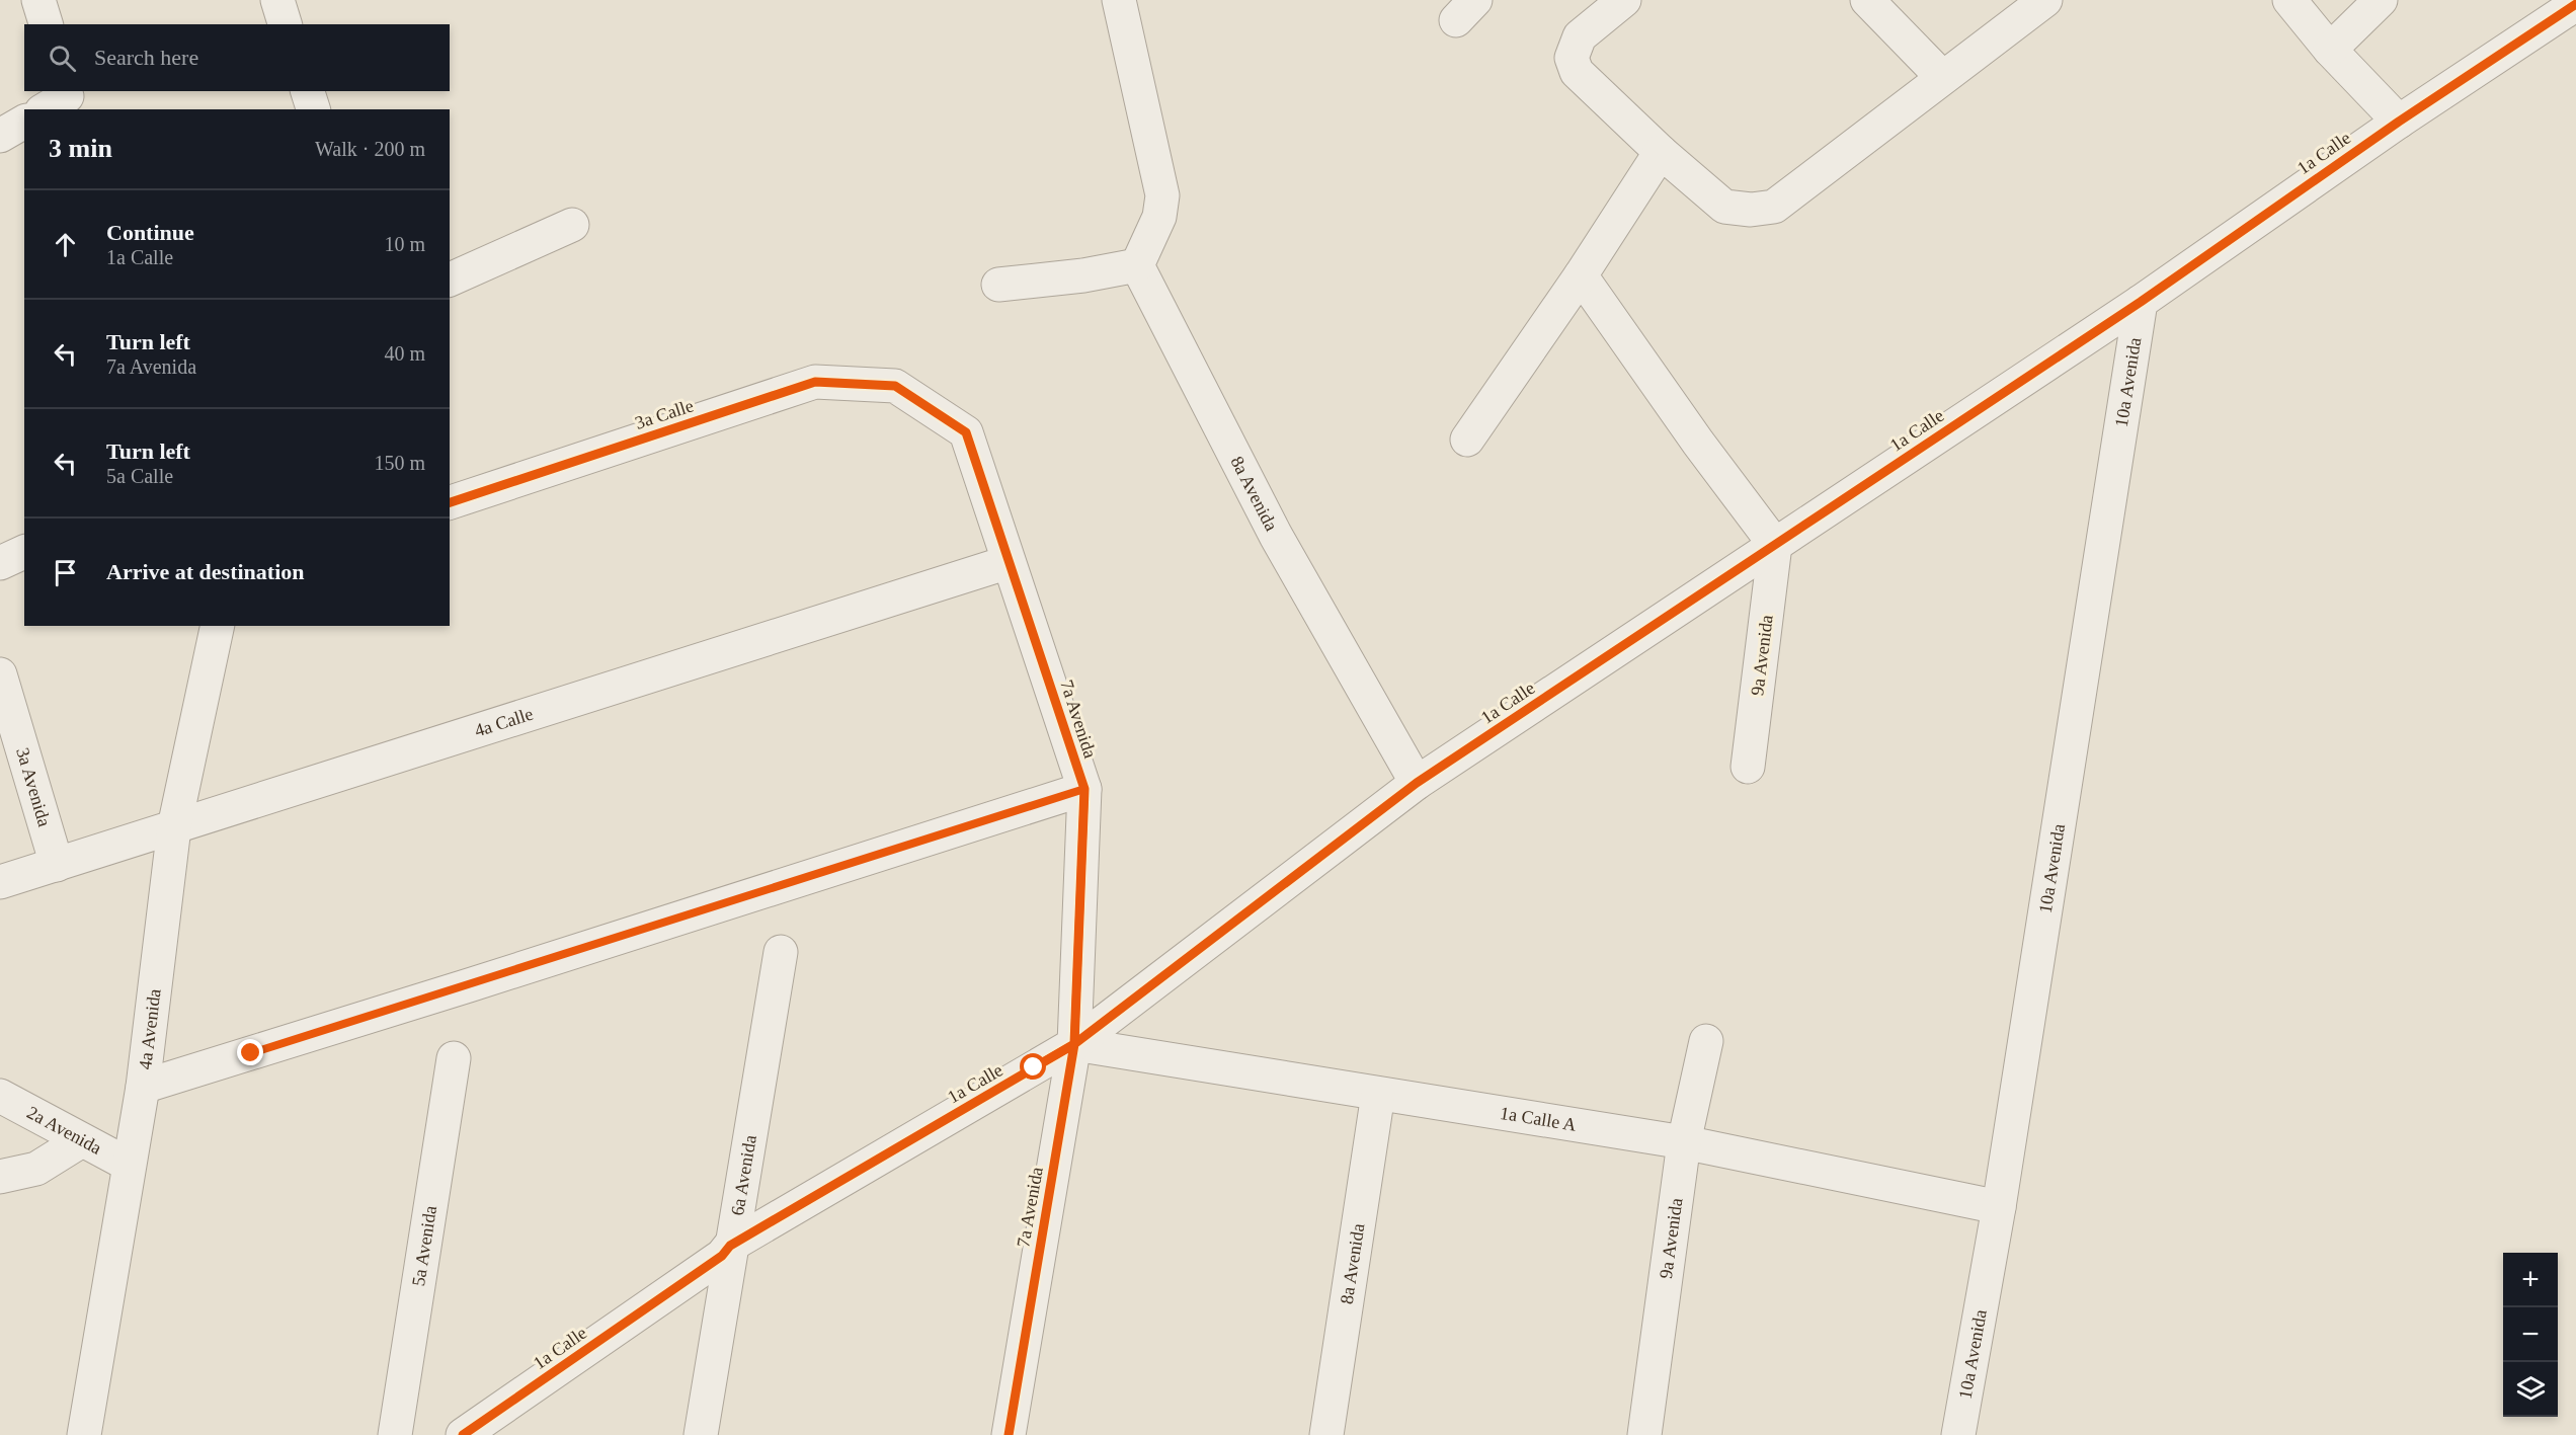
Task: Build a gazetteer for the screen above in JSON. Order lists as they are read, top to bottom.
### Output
{
  "streets": {
    "street": [
      "1a Calle",
      "10a Avenida",
      "3a Calle",
      "8a Avenida",
      "9a Avenida",
      "7a Avenida",
      "4a Calle",
      "3a Avenida",
      "4a Avenida",
      "1a Calle A",
      "2a Avenida",
      "6a Avenida",
      "5a Avenida"
    ]
  },
  "crossings": [
    ["1a Calle", "10a Avenida"],
    ["1a Calle", "8a Avenida"],
    ["1a Calle", "9a Avenida"],
    ["1a Calle", "7a Avenida"],
    ["1a Calle", "1a Calle A"],
    ["1a Calle", "6a Avenida"],
    ["10a Avenida", "1a Calle A"],
    ["3a Calle", "7a Avenida"],
    ["8a Avenida", "1a Calle A"],
    ["9a Avenida", "1a Calle A"],
    ["7a Avenida", "4a Calle"],
    ["7a Avenida", "1a Calle A"],
    ["4a Calle", "3a Avenida"],
    ["4a Calle", "4a Avenida"],
    ["4a Avenida", "2a Avenida"]
  ],
  "page": {
    "search": "Search here",
    "heading": ["3 min", "Walk · 200 m"],
    "list": [
      ["Continue", "1a Calle", "10 m"],
      ["Turn left", "7a Avenida", "40 m"],
      ["Turn left", "5a Calle", "150 m"],
      "Arrive at destination"
    ],
    "map_buttons": ["+", "−"]
  }
}
